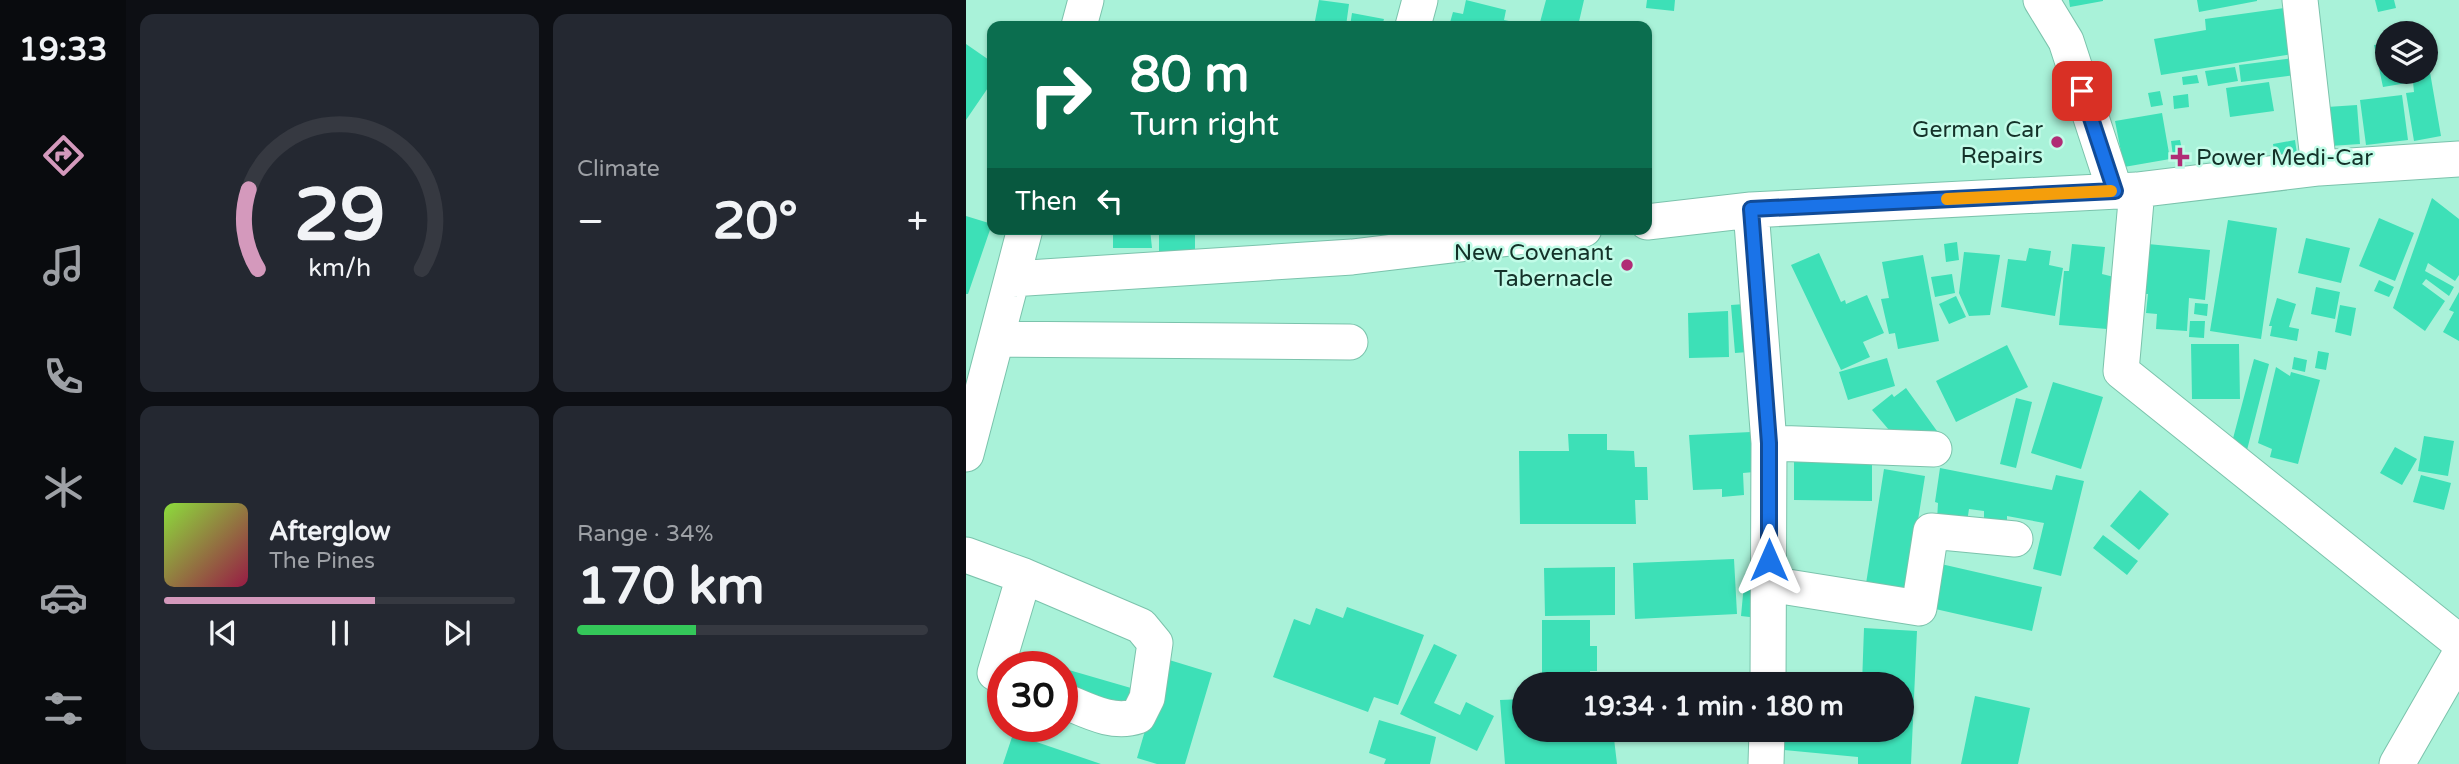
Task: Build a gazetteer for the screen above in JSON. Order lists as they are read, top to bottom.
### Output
{
  "places": {
    "other": ["German Car Repairs", "New Covenant Tabernacle"],
    "health": ["Power Medi-Car"]
  },
  "page": {
    "tabs": "19:33",
    "tile": [
      "Climate",
      ["Range · 34%", "170 km"]
    ],
    "turn": ["80 m", "Turn right"],
    "then": "Then",
    "heat": ["−", "20°", "+"],
    "song": ["Afterglow", "The Pines"],
    "limit": "30",
    "trip": "19:34 · 1 min · 180 m",
    "gauge": ["29", "km/h"]
  }
}
